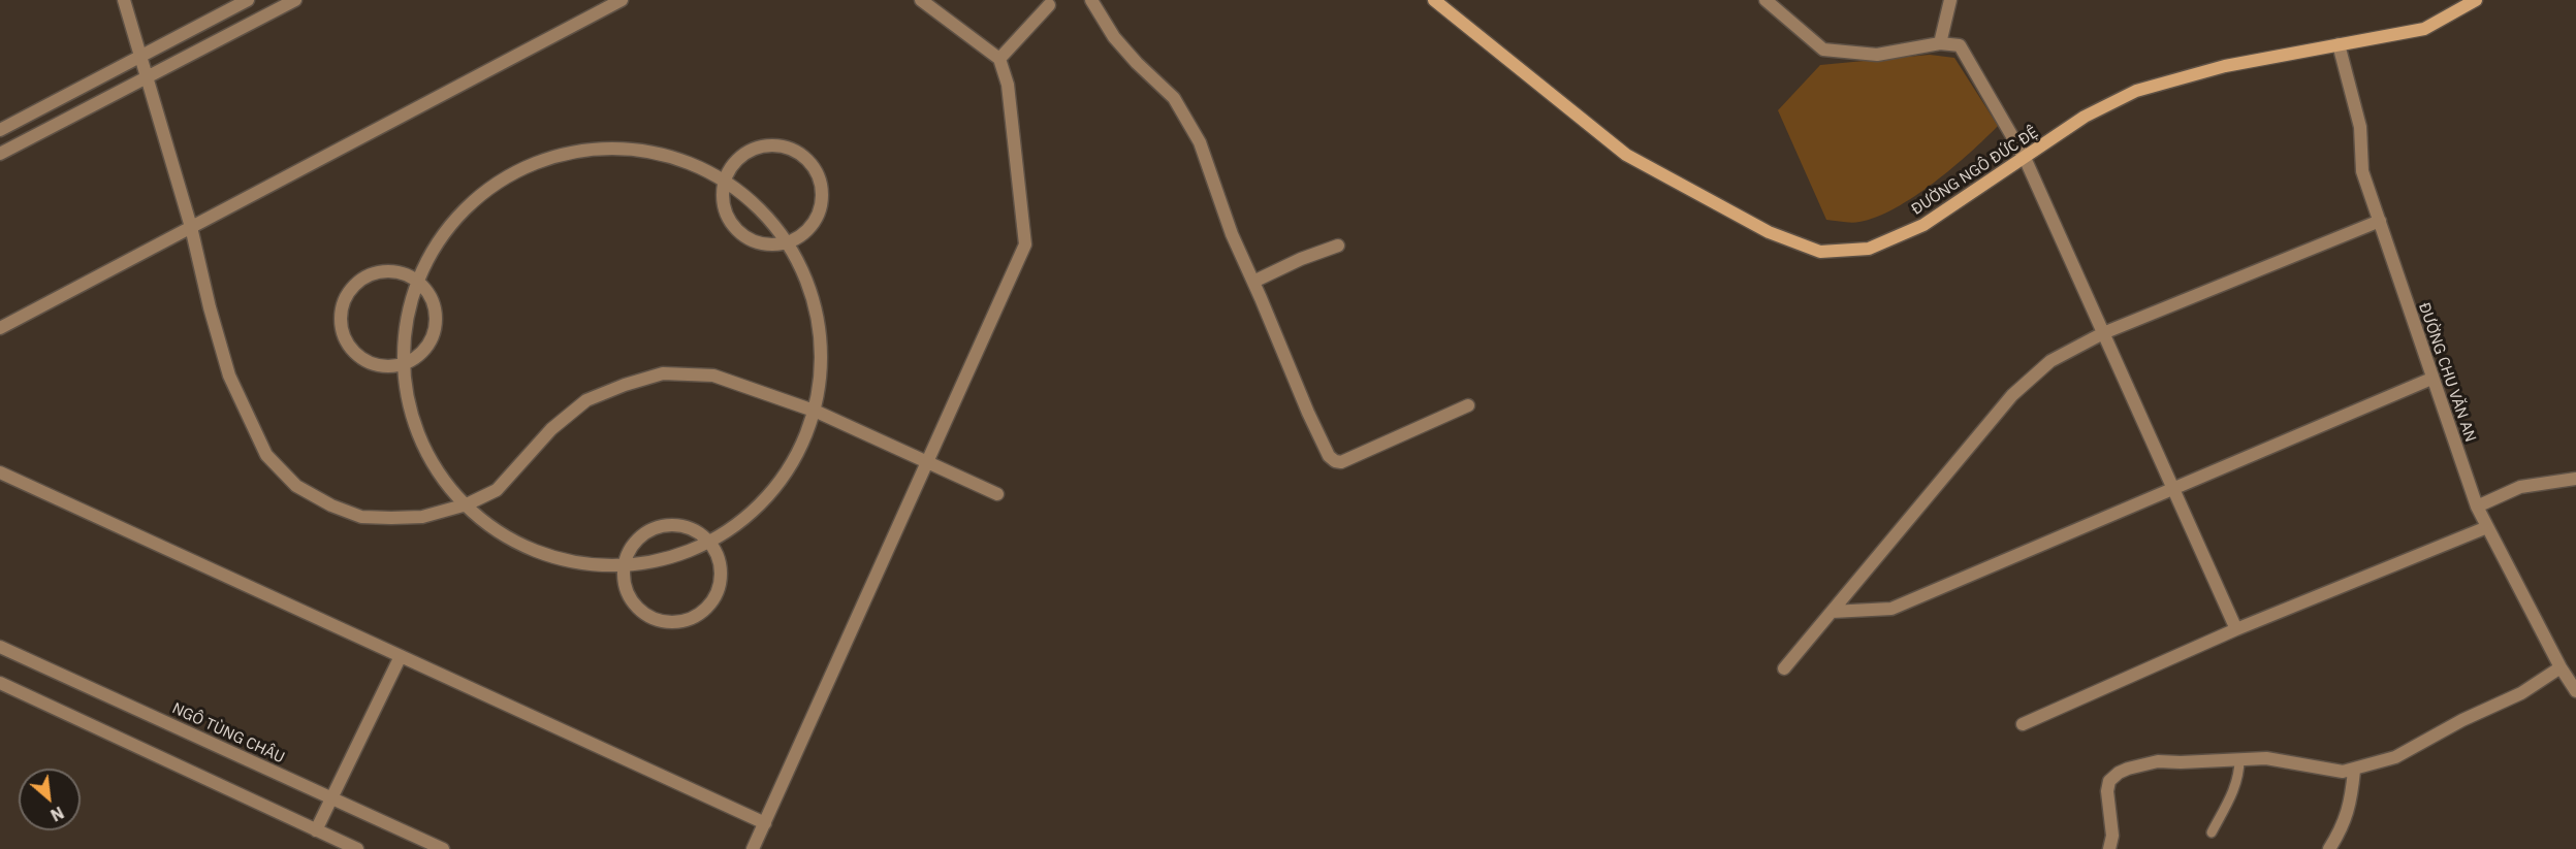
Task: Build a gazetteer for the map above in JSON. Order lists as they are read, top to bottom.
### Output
{
  "streets": {
    "main road": ["ĐƯỜNG NGÔ ĐỨC ĐỆ"],
    "street": ["ĐƯỜNG CHU VĂN AN", "NGÔ TÙNG CHÂU"]
  },
  "crossings": [
    ["ĐƯỜNG NGÔ ĐỨC ĐỆ", "ĐƯỜNG CHU VĂN AN"]
  ],
  "north": "bottom right"
}
